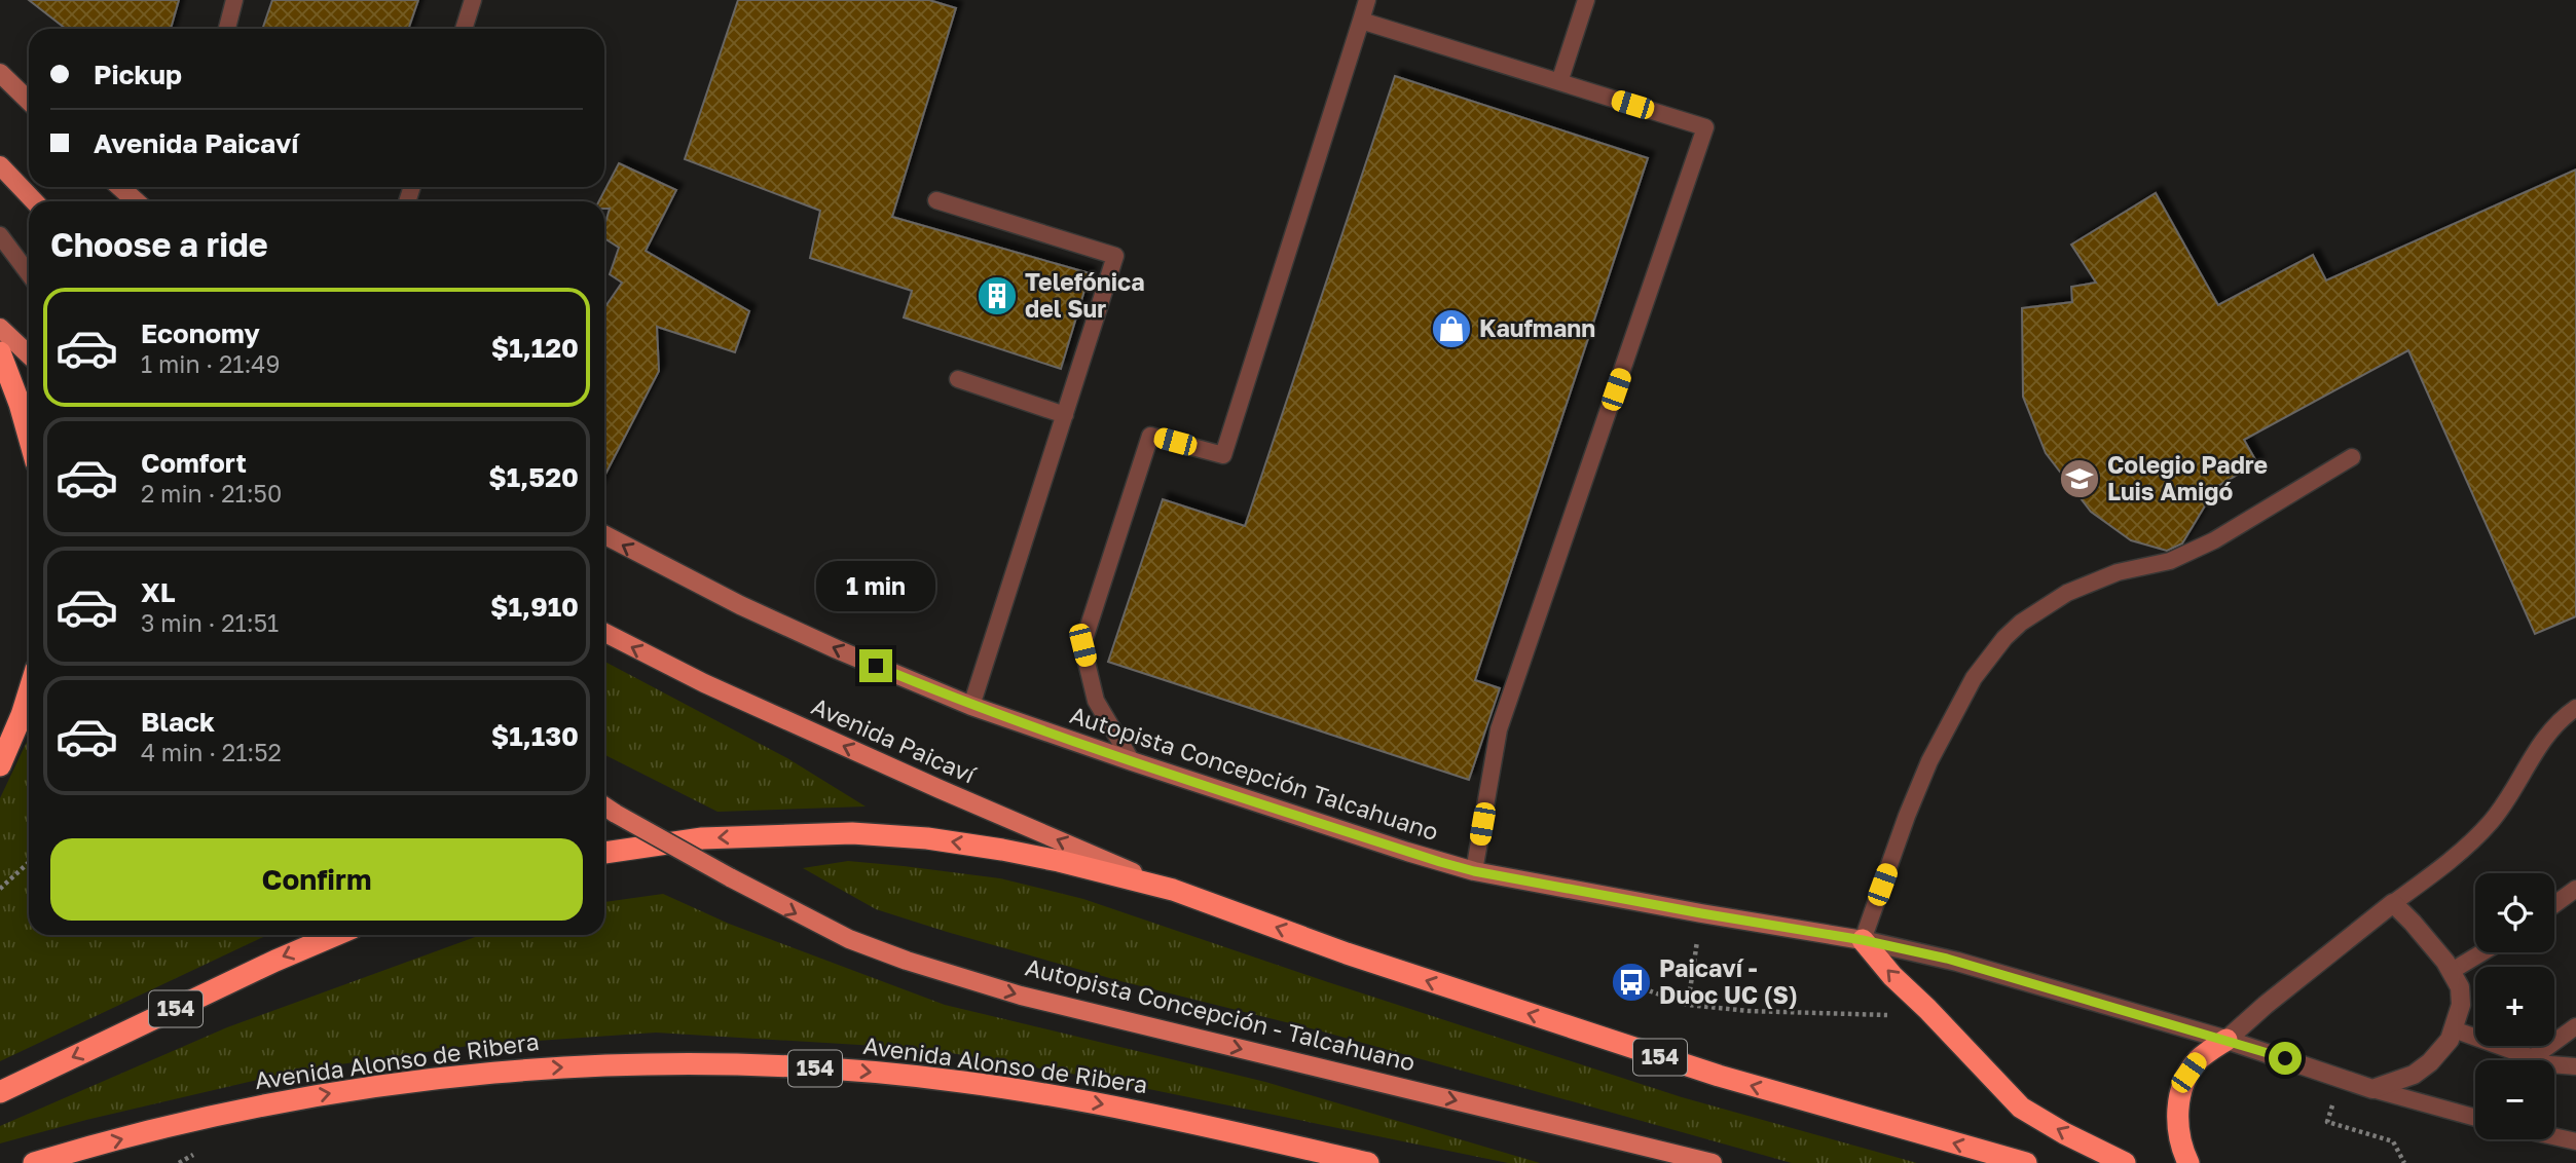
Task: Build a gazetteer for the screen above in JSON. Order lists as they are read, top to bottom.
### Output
{
  "streets": {
    "highway": ["154", "Avenida Alonso de Ribera"],
    "main road": ["Avenida Paicaví", "Autopista Concepción - Talcahuano"],
    "street": ["Autopista Concepción Talcahuano"]
  },
  "crossings": [
    ["Avenida Paicaví", "154"]
  ],
  "one_way": ["Avenida Paicaví", "Autopista Concepción - Talcahuano", "Avenida Alonso de Ribera"],
  "places": {
    "building": ["Telefónica del Sur"],
    "shop": ["Kaufmann"],
    "school or university": ["Colegio Padre Luis Amigó"],
    "bus stop": ["Paicaví - Duoc UC (S)"]
  },
  "page": {
    "banner": ["Pickup", "Avenida Paicaví"],
    "heading": "Choose a ride",
    "list": [
      {
        "name": "Economy",
        "note": "1 min · 21:49",
        "value": "$1,120"
      },
      {
        "name": "Comfort",
        "note": "2 min · 21:50",
        "value": "$1,520"
      },
      {
        "name": "XL",
        "note": "3 min · 21:51",
        "value": "$1,910"
      },
      {
        "name": "Black",
        "note": "4 min · 21:52",
        "value": "$1,130"
      }
    ],
    "bubble": "1 min",
    "buttons": "Confirm",
    "map_buttons": ["+", "−"]
  }
}
